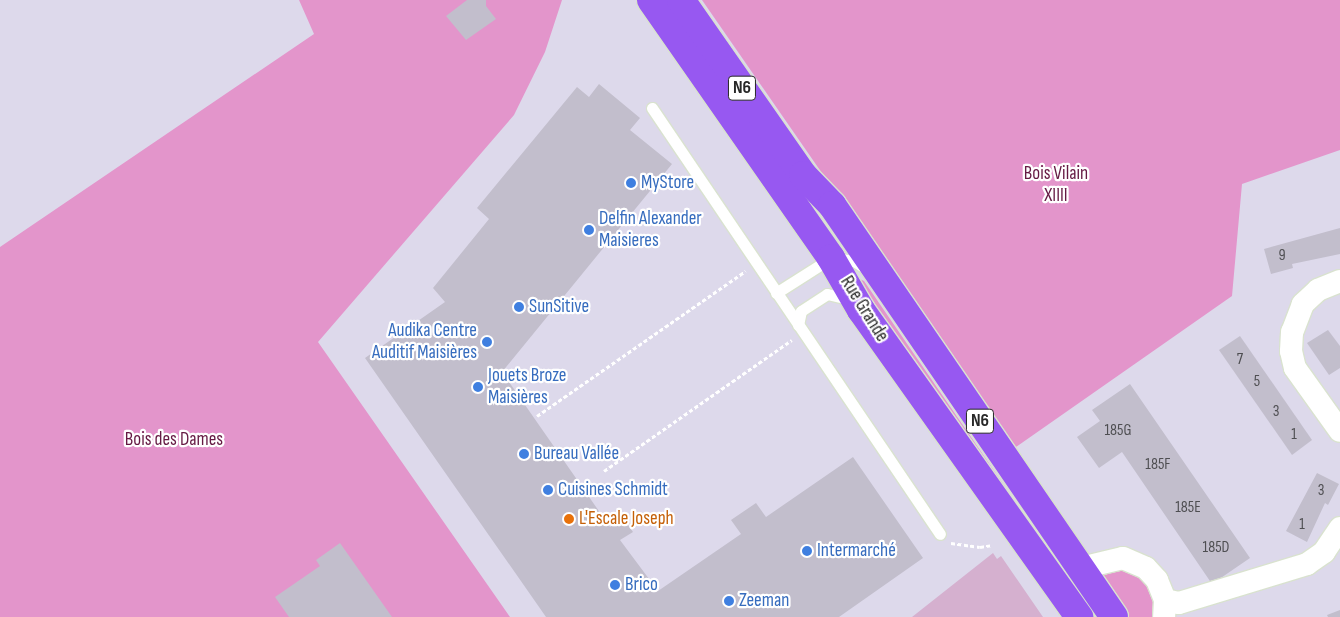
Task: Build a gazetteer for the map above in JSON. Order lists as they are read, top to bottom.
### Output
{
  "streets": {
    "main road": ["N6", "Rue Grande"]
  },
  "parks": ["Bois Vilain XIIII", "Bois des Dames"],
  "places": [
    "MyStore",
    "Delfin Alexander Maisieres",
    "SunSitive",
    "Audika Centre Auditif Maisières",
    "Jouets Broze Maisières",
    "Bureau Vallée",
    "Cuisines Schmidt",
    "L'Escale Joseph",
    "Intermarché",
    "Brico",
    "Zeeman"
  ],
  "house_numbers": [
    "9",
    "7",
    "5",
    "3",
    "185G",
    "1",
    "185F",
    "3",
    "185E",
    "1",
    "185D"
  ]
}
